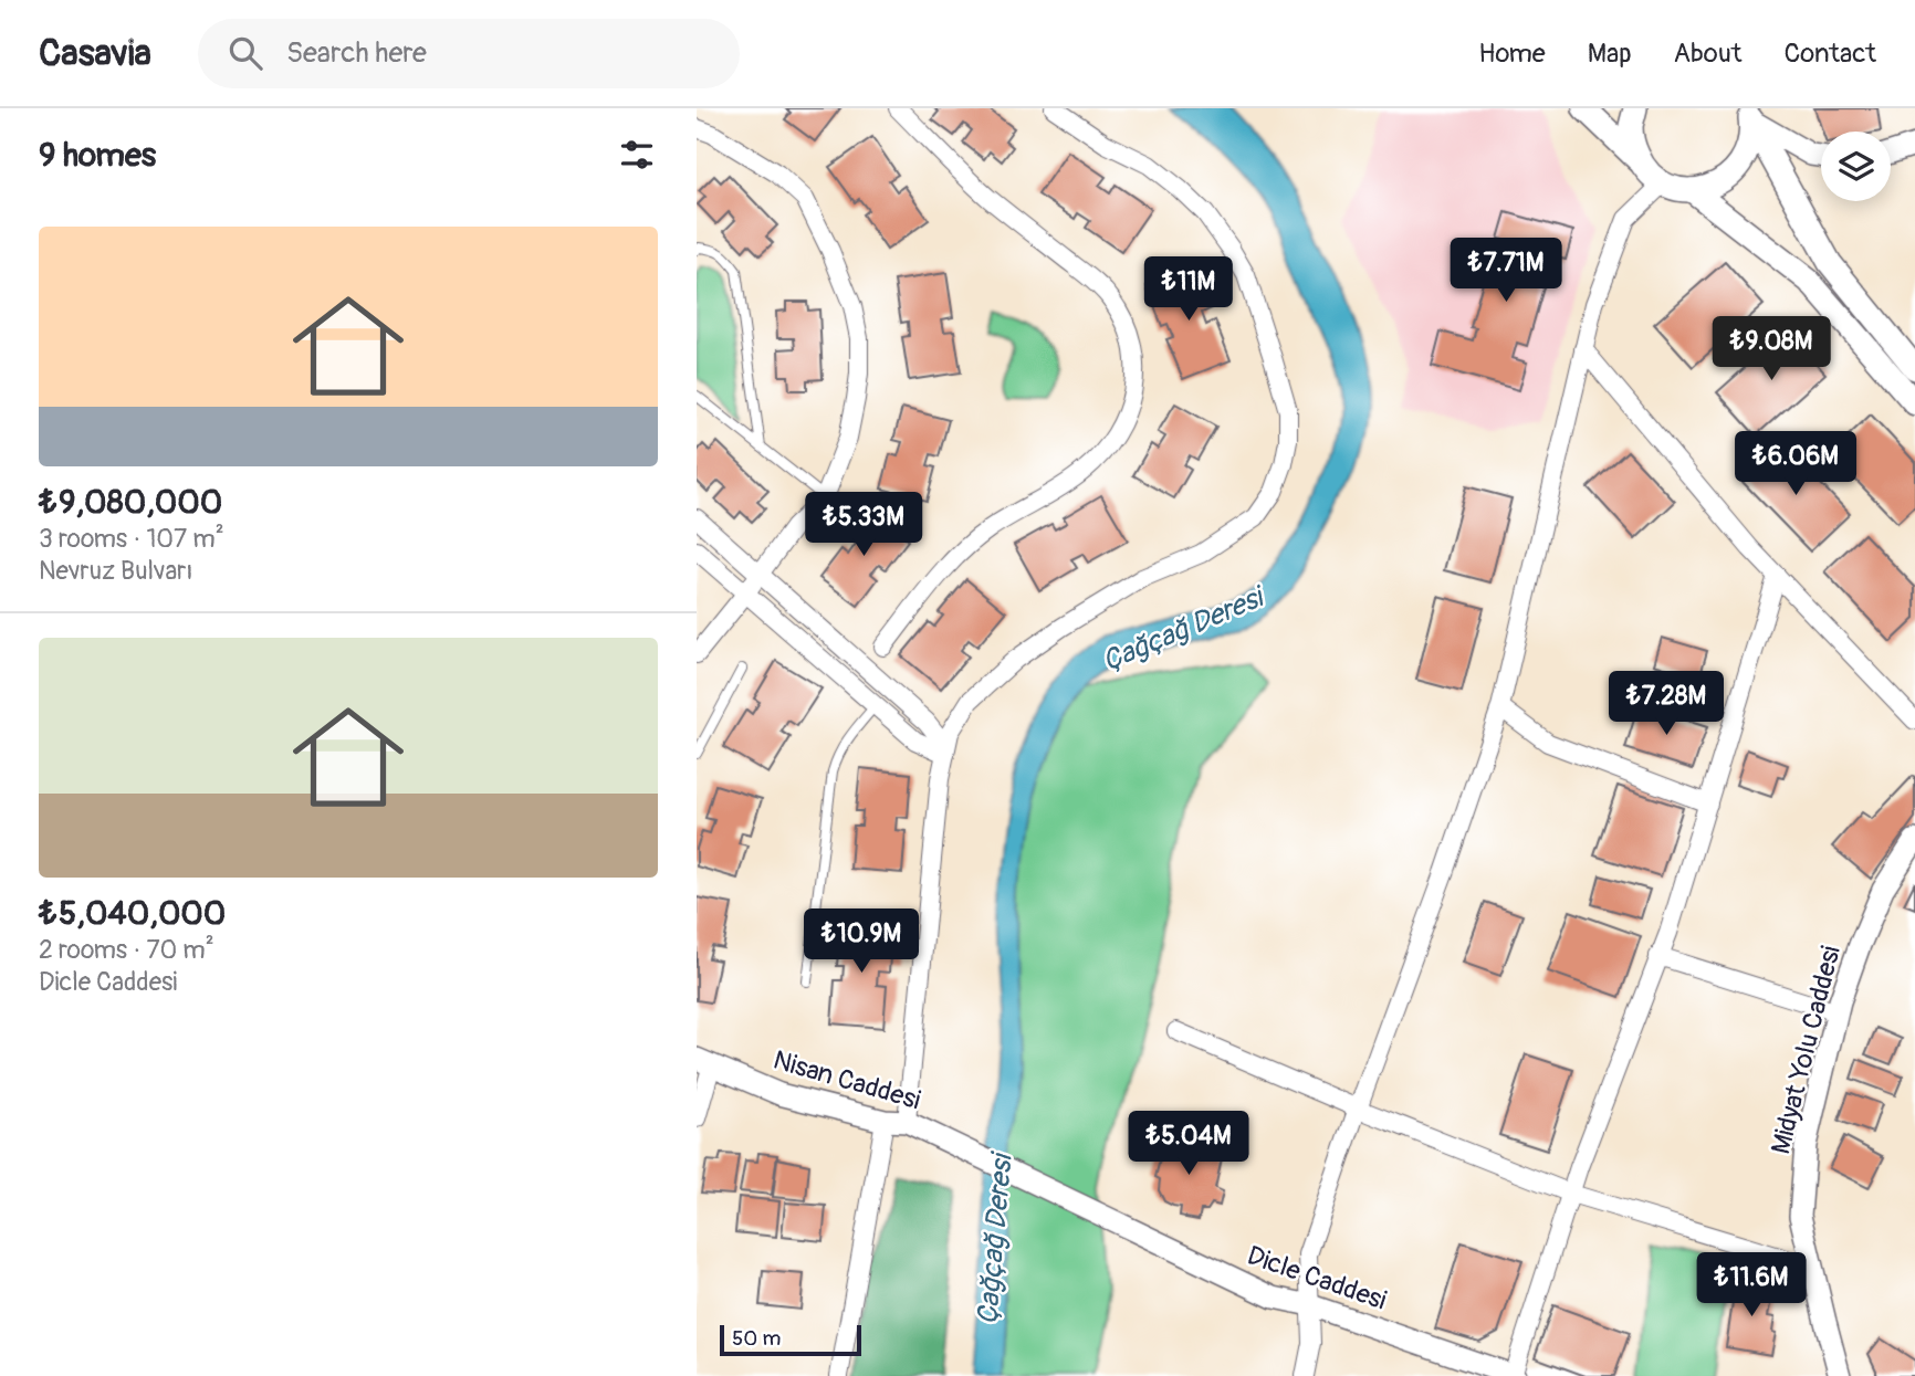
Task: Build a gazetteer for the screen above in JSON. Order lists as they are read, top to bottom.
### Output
{
  "streets": {
    "street": ["Midyat Yolu Caddesi", "Nisan Caddesi", "Dicle Caddesi"]
  },
  "crossings": [
    ["Nisan Caddesi", "Dicle Caddesi"]
  ],
  "water": ["Çağçağ Deresi"],
  "scale_bar": "50 m",
  "page": {
    "header": "Casavia",
    "search": "Search here",
    "nav": [
      "Home",
      "Map",
      "About",
      "Contact"
    ],
    "heading": "9 homes",
    "list": [
      {
        "name": "₺9,080,000",
        "note": "3 rooms · 107 m² · Nevruz Bulvarı"
      },
      {
        "name": "₺5,040,000",
        "note": "2 rooms · 70 m² · Dicle Caddesi"
      }
    ],
    "price": [
      "₺7.71M",
      "₺11M",
      "₺9.08M",
      "₺6.06M",
      "₺5.33M",
      "₺7.28M",
      "₺10.9M",
      "₺5.04M",
      "₺11.6M"
    ],
    "scale": "50 m"
  }
}
